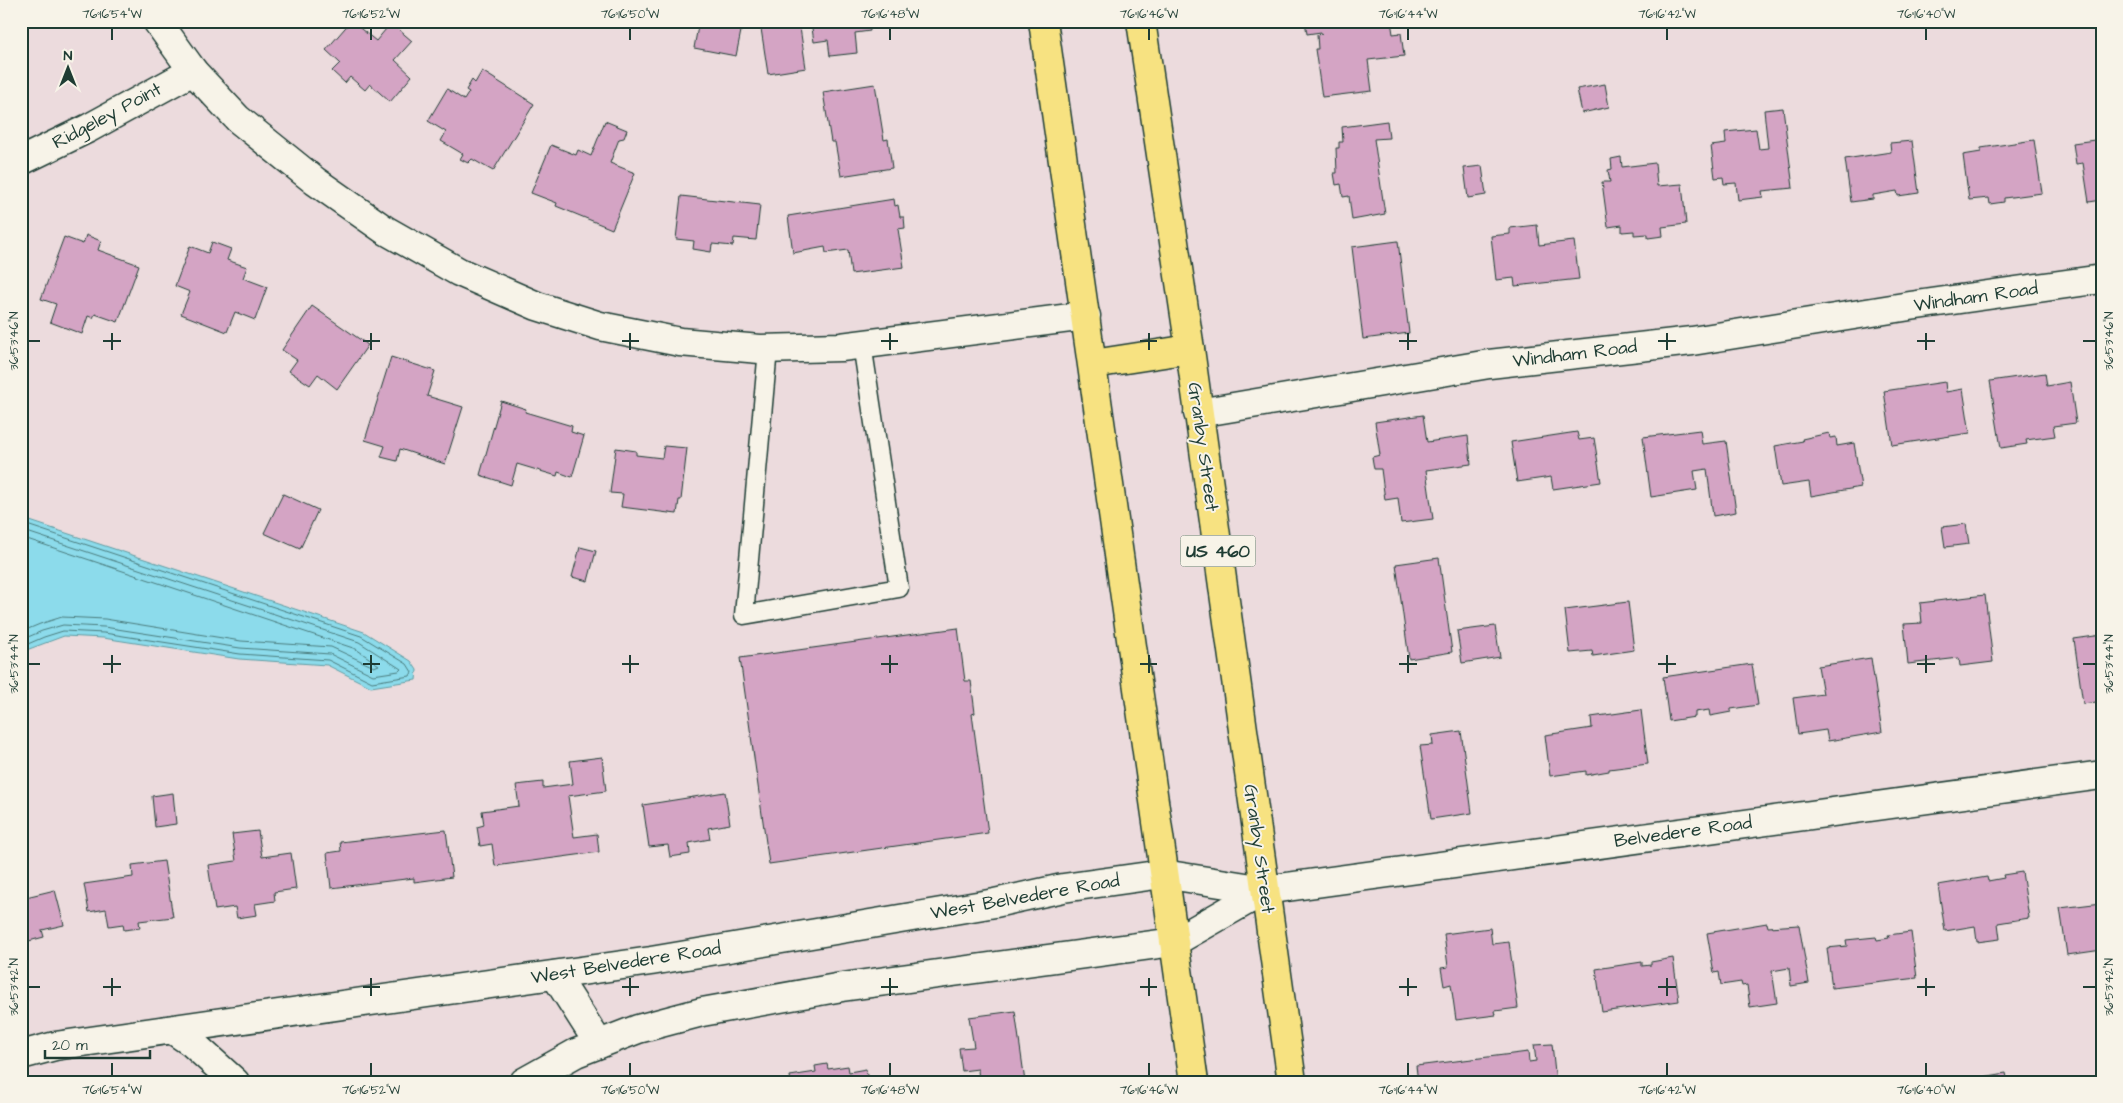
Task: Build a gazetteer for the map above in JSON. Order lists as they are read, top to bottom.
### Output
{
  "streets": {
    "main road": ["Granby Street", "US 460"],
    "street": [
      "Ridgeley Point",
      "Windham Road",
      "Belvedere Road",
      "West Belvedere Road"
    ]
  },
  "crossings": [
    ["Windham Road", "Granby Street"],
    ["Granby Street", "Belvedere Road"],
    ["Granby Street", "West Belvedere Road"],
    ["Belvedere Road", "West Belvedere Road"]
  ],
  "scale_bar": "20 m",
  "north": "top",
  "coordinates": [
    "76°16'54\"W",
    "76°16'52\"W",
    "76°16'50\"W",
    "76°16'48\"W",
    "76°16'46\"W",
    "76°16'44\"W",
    "76°16'42\"W",
    "76°16'40\"W",
    "36°53'46\"N",
    "36°53'44\"N",
    "36°53'42\"N"
  ]
}
